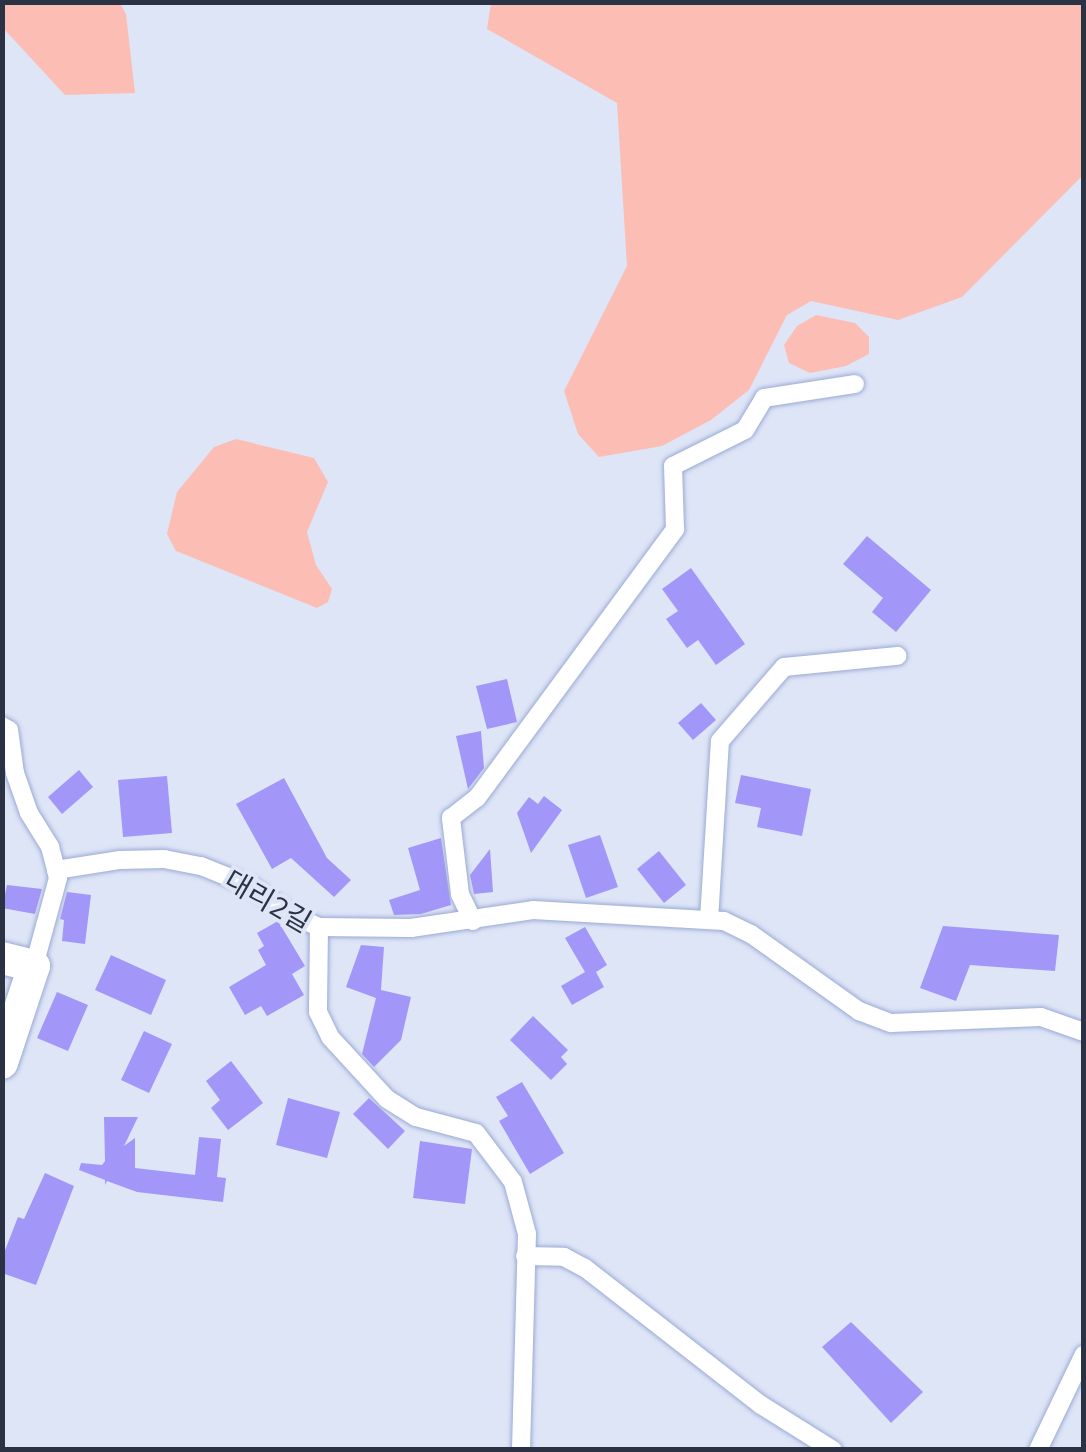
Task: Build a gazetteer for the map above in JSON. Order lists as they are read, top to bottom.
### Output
{
  "streets": {
    "lane": ["대리2길"]
  }
}
